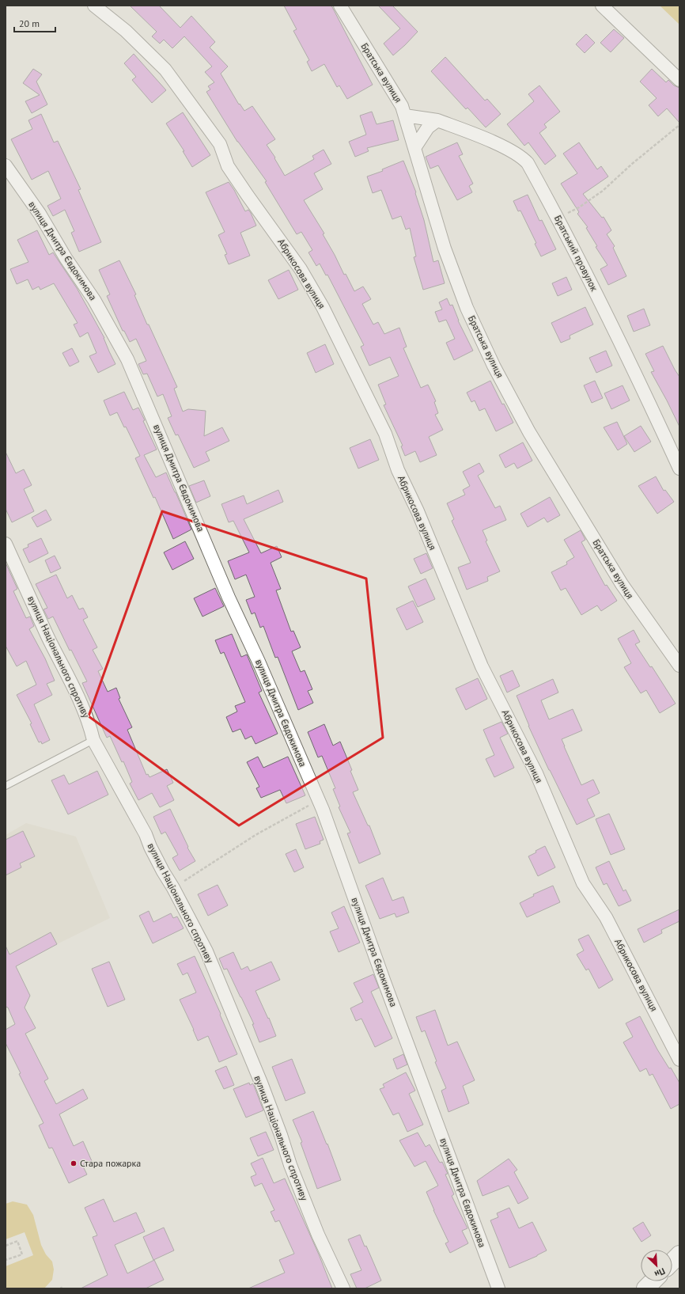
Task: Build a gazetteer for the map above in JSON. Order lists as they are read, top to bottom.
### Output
{
  "streets": {
    "street": [
      "Братська вулиця",
      "вулиця Дмитра Євдокимова",
      "Братський провулок",
      "Абрикосова вулиця",
      "вулиця Національного спротиву"
    ]
  },
  "crossings": [
    ["Братська вулиця", "Братський провулок"]
  ],
  "places": ["Стара пожарка"],
  "scale_bar": "20 m",
  "north": "bottom right"
}
